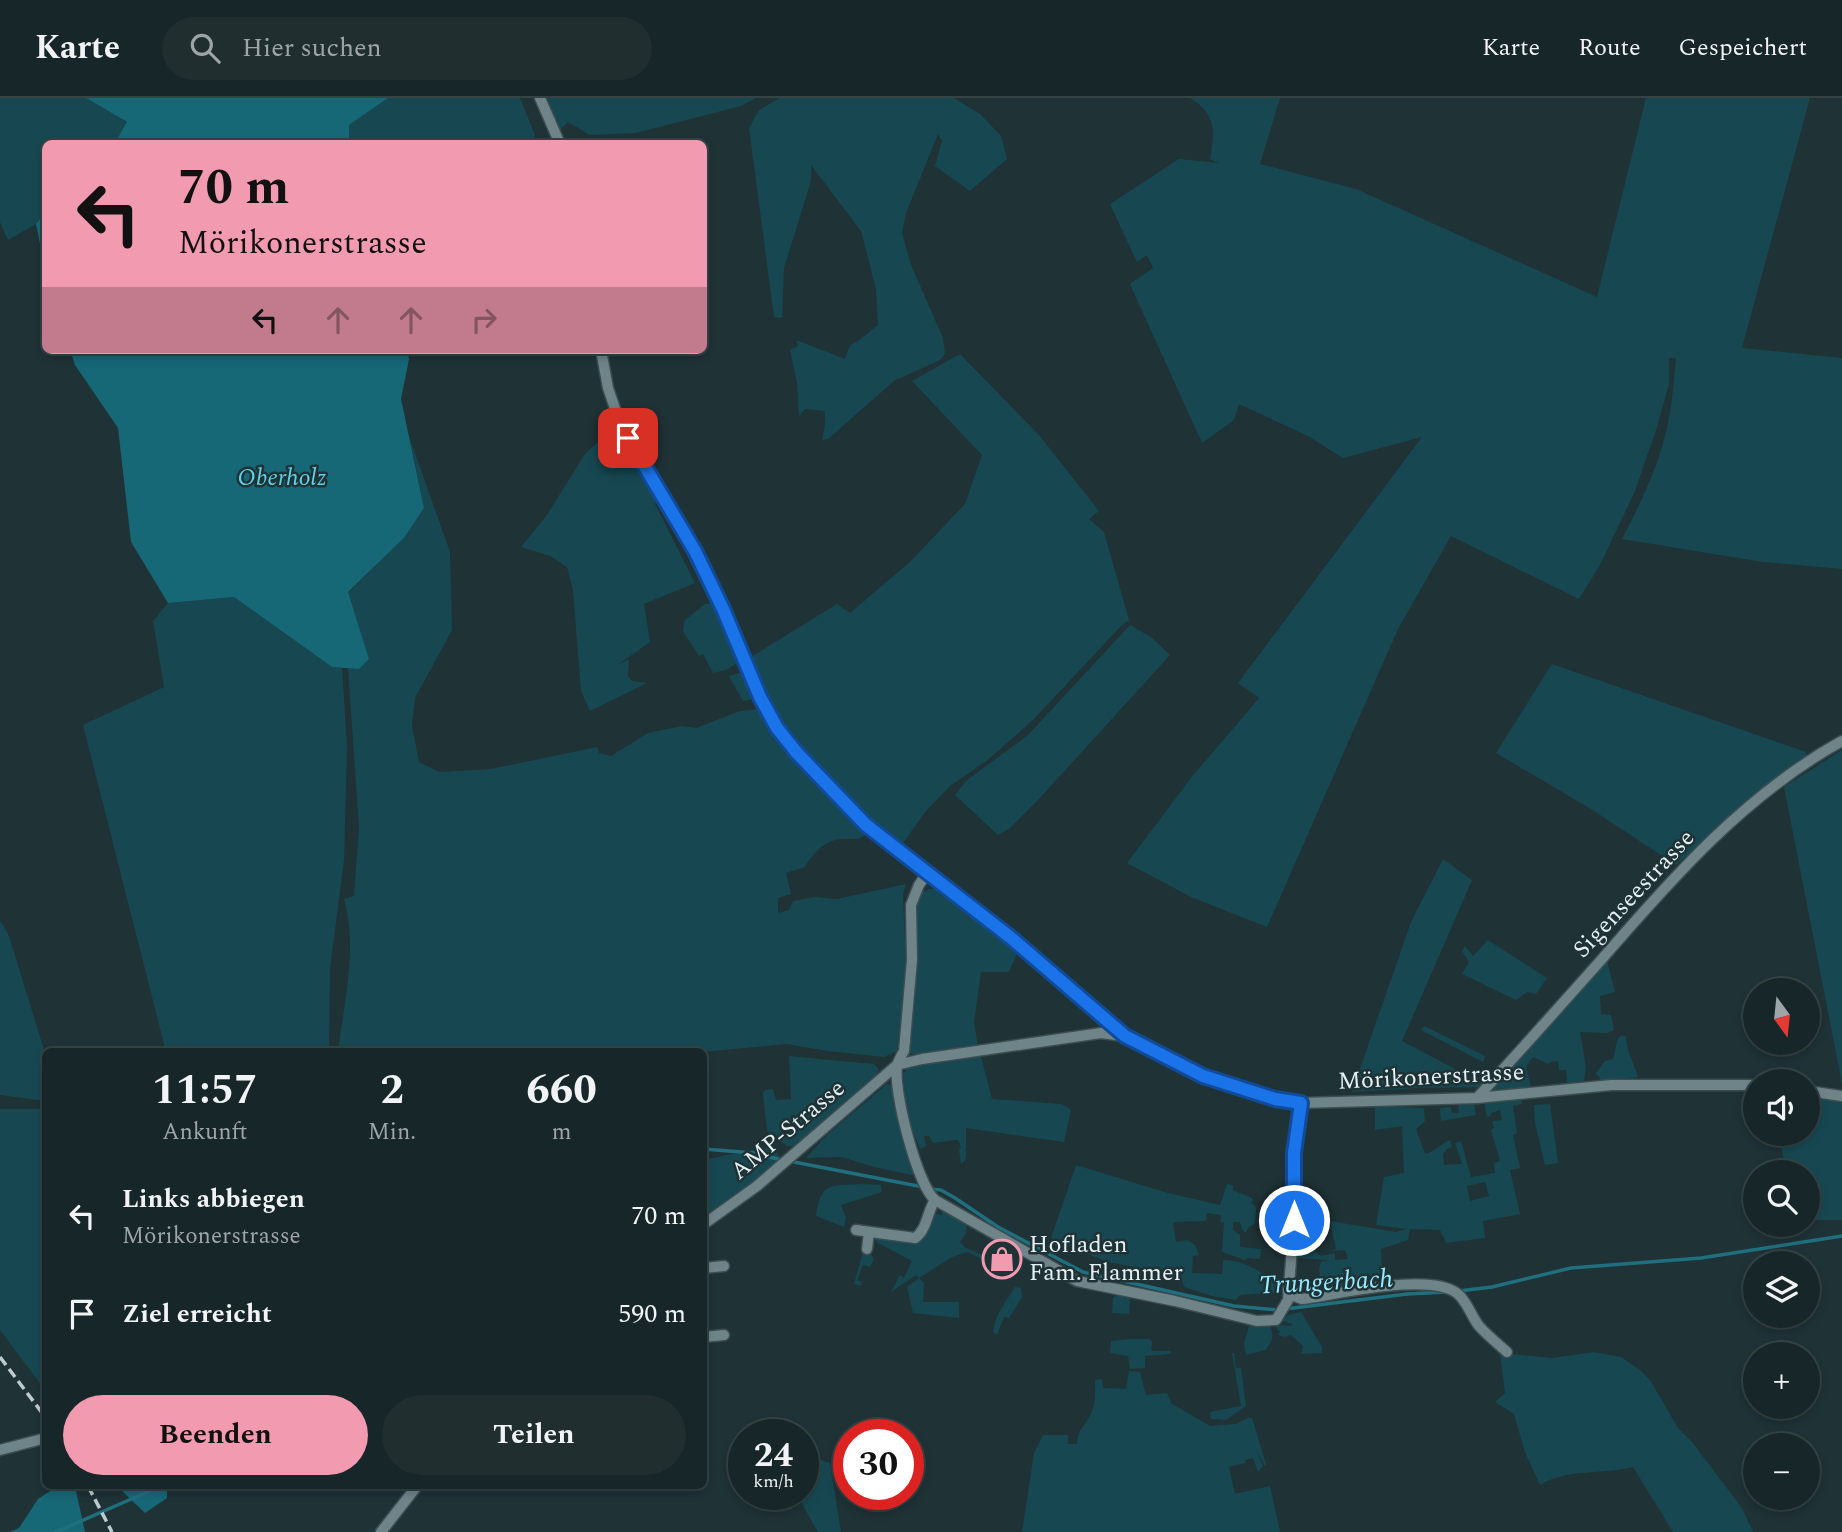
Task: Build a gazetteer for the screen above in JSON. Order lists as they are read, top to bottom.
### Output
{
  "streets": {
    "street": ["Sigenseestrasse", "Mörikonerstrasse", "AMP-Strasse"]
  },
  "crossings": [
    ["Sigenseestrasse", "Mörikonerstrasse"],
    ["Mörikonerstrasse", "AMP-Strasse"]
  ],
  "water": ["Trungerbach"],
  "parks": ["Oberholz"],
  "places": {
    "shop": ["Hofladen Fam. Flammer"]
  },
  "north": "bottom",
  "page": {
    "header": "Karte",
    "search": "Hier suchen",
    "nav": ["Karte", "Route", "Gespeichert"],
    "turn": ["70 m", "Mörikonerstrasse"],
    "map_buttons": ["+", "−"],
    "eta": [
      "11:57",
      "Ankunft",
      "2",
      "Min.",
      "660",
      "m"
    ],
    "list": [
      {
        "name": "Links abbiegen",
        "note": "Mörikonerstrasse",
        "value": "70 m"
      },
      {
        "name": "Ziel erreicht",
        "value": "590 m"
      }
    ],
    "buttons": ["Beenden", "Teilen"],
    "speed": "24 km/h",
    "limit": "30"
  }
}
